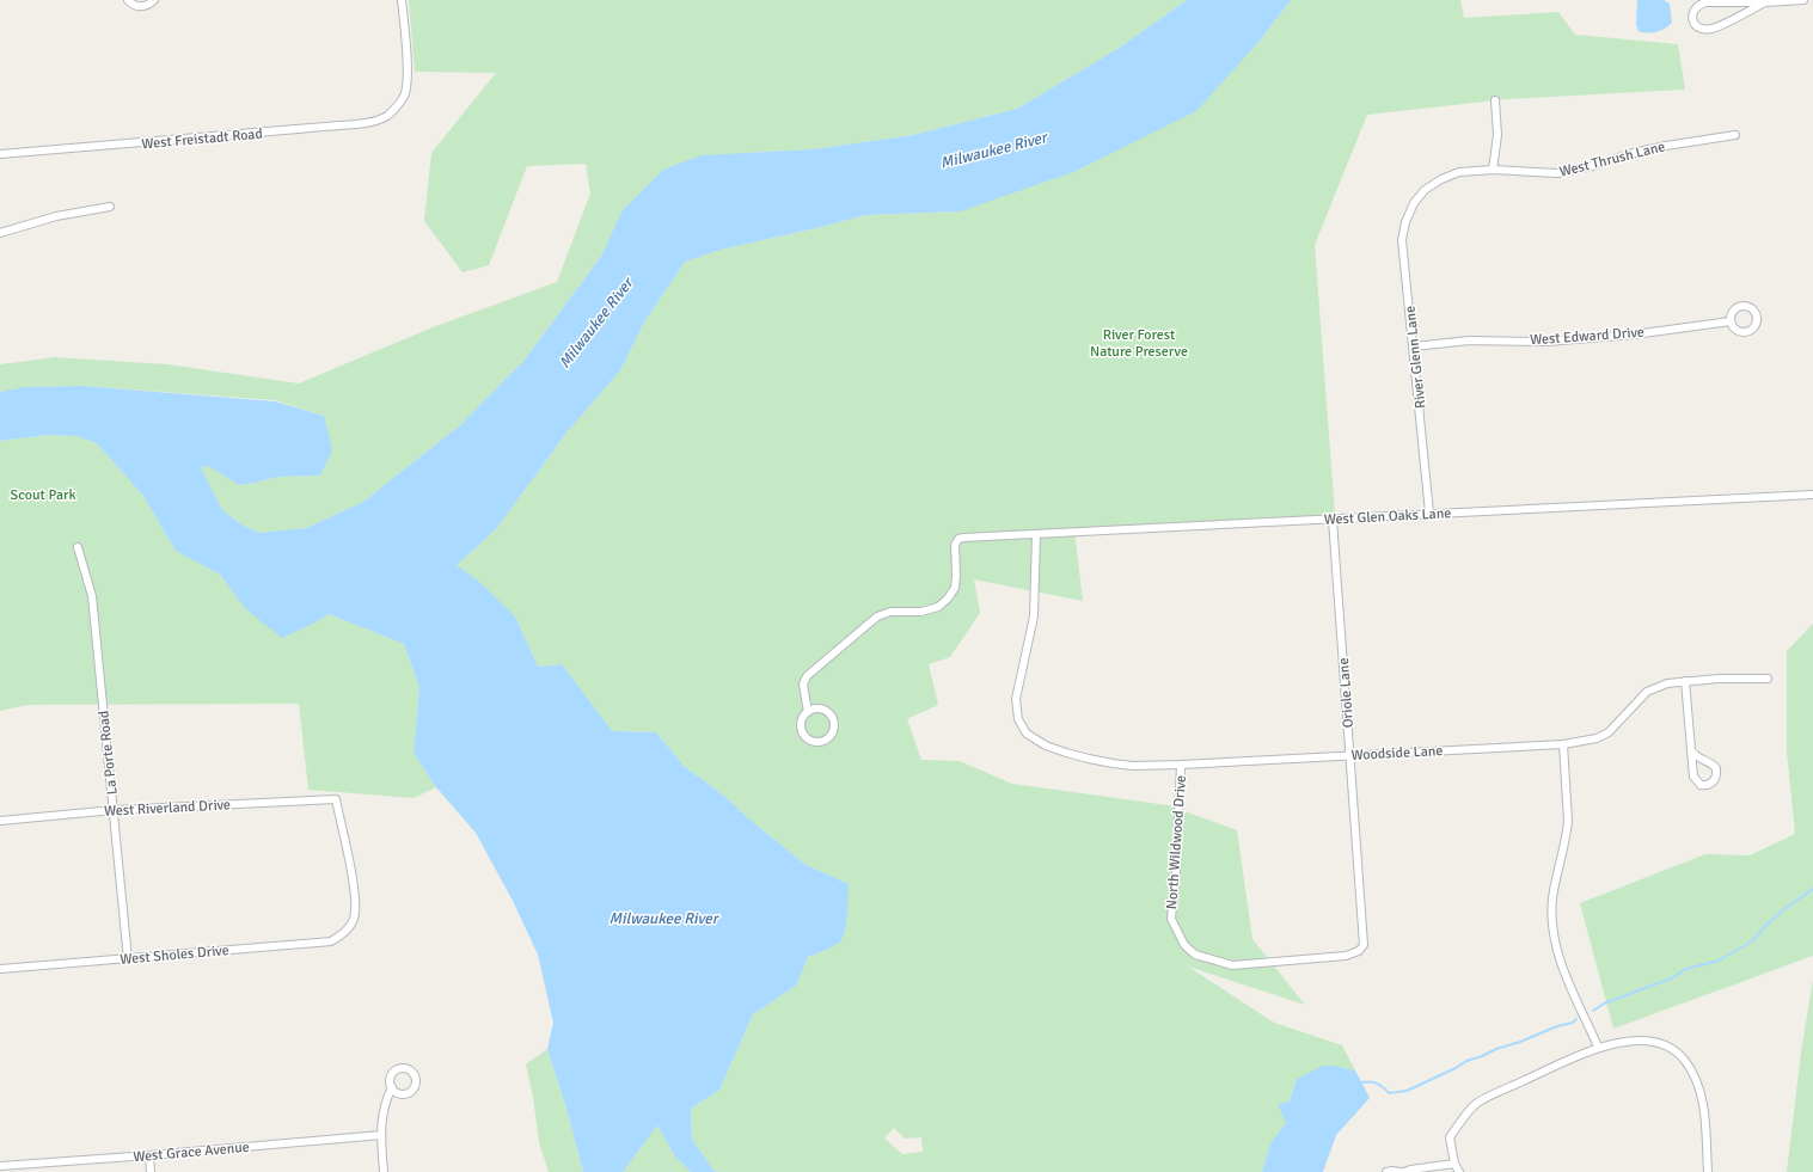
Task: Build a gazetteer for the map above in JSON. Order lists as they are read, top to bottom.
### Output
{
  "streets": {
    "street": [
      "West Freistadt Road",
      "West Thrush Lane",
      "West Edward Drive",
      "River Glenn Lane",
      "West Glen Oaks Lane",
      "Oriole Lane",
      "La Porte Road",
      "Woodside Lane",
      "West Riverland Drive",
      "North Wildwood Drive",
      "West Sholes Drive",
      "West Grace Avenue"
    ]
  },
  "crossings": [
    ["West Thrush Lane", "River Glenn Lane"],
    ["West Edward Drive", "River Glenn Lane"],
    ["River Glenn Lane", "West Glen Oaks Lane"],
    ["West Glen Oaks Lane", "Oriole Lane"],
    ["West Glen Oaks Lane", "Woodside Lane"],
    ["Oriole Lane", "Woodside Lane"],
    ["Oriole Lane", "North Wildwood Drive"],
    ["La Porte Road", "West Riverland Drive"],
    ["La Porte Road", "West Sholes Drive"],
    ["Woodside Lane", "North Wildwood Drive"],
    ["West Riverland Drive", "West Sholes Drive"]
  ],
  "water": ["Milwaukee River"],
  "parks": ["River Forest Nature Preserve", "Scout Park"]
}
